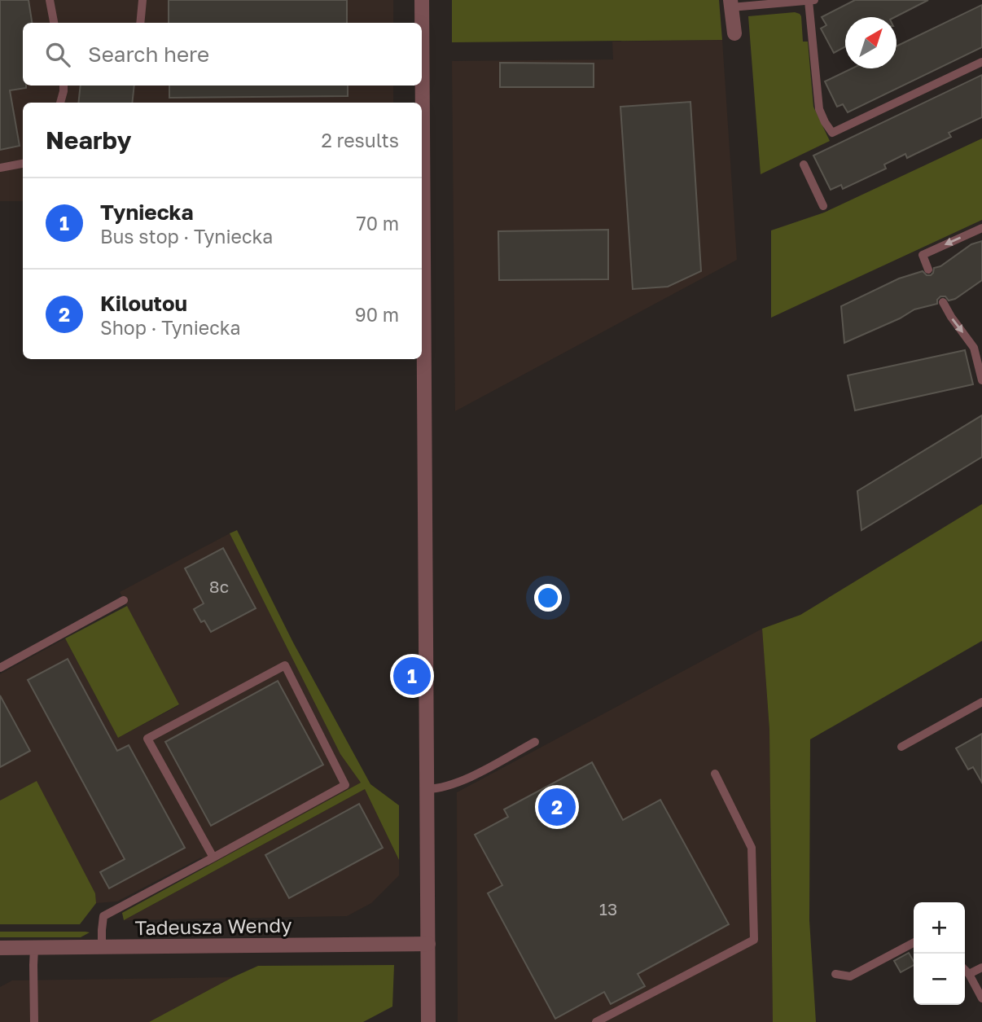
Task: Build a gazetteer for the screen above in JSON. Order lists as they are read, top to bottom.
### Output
{
  "streets": {
    "street": ["Tadeusza Wendy"]
  },
  "house_numbers": ["8c", "13"],
  "north": "top right",
  "page": {
    "search": "Search here",
    "heading": ["Nearby", "2 results"],
    "list": [
      {
        "mark": "1",
        "name": "Tyniecka",
        "note": "Bus stop · Tyniecka",
        "value": "70 m"
      },
      {
        "mark": "2",
        "name": "Kiloutou",
        "note": "Shop · Tyniecka",
        "value": "90 m"
      }
    ],
    "pins": ["1", "2"],
    "map_buttons": ["+", "−"]
  }
}
